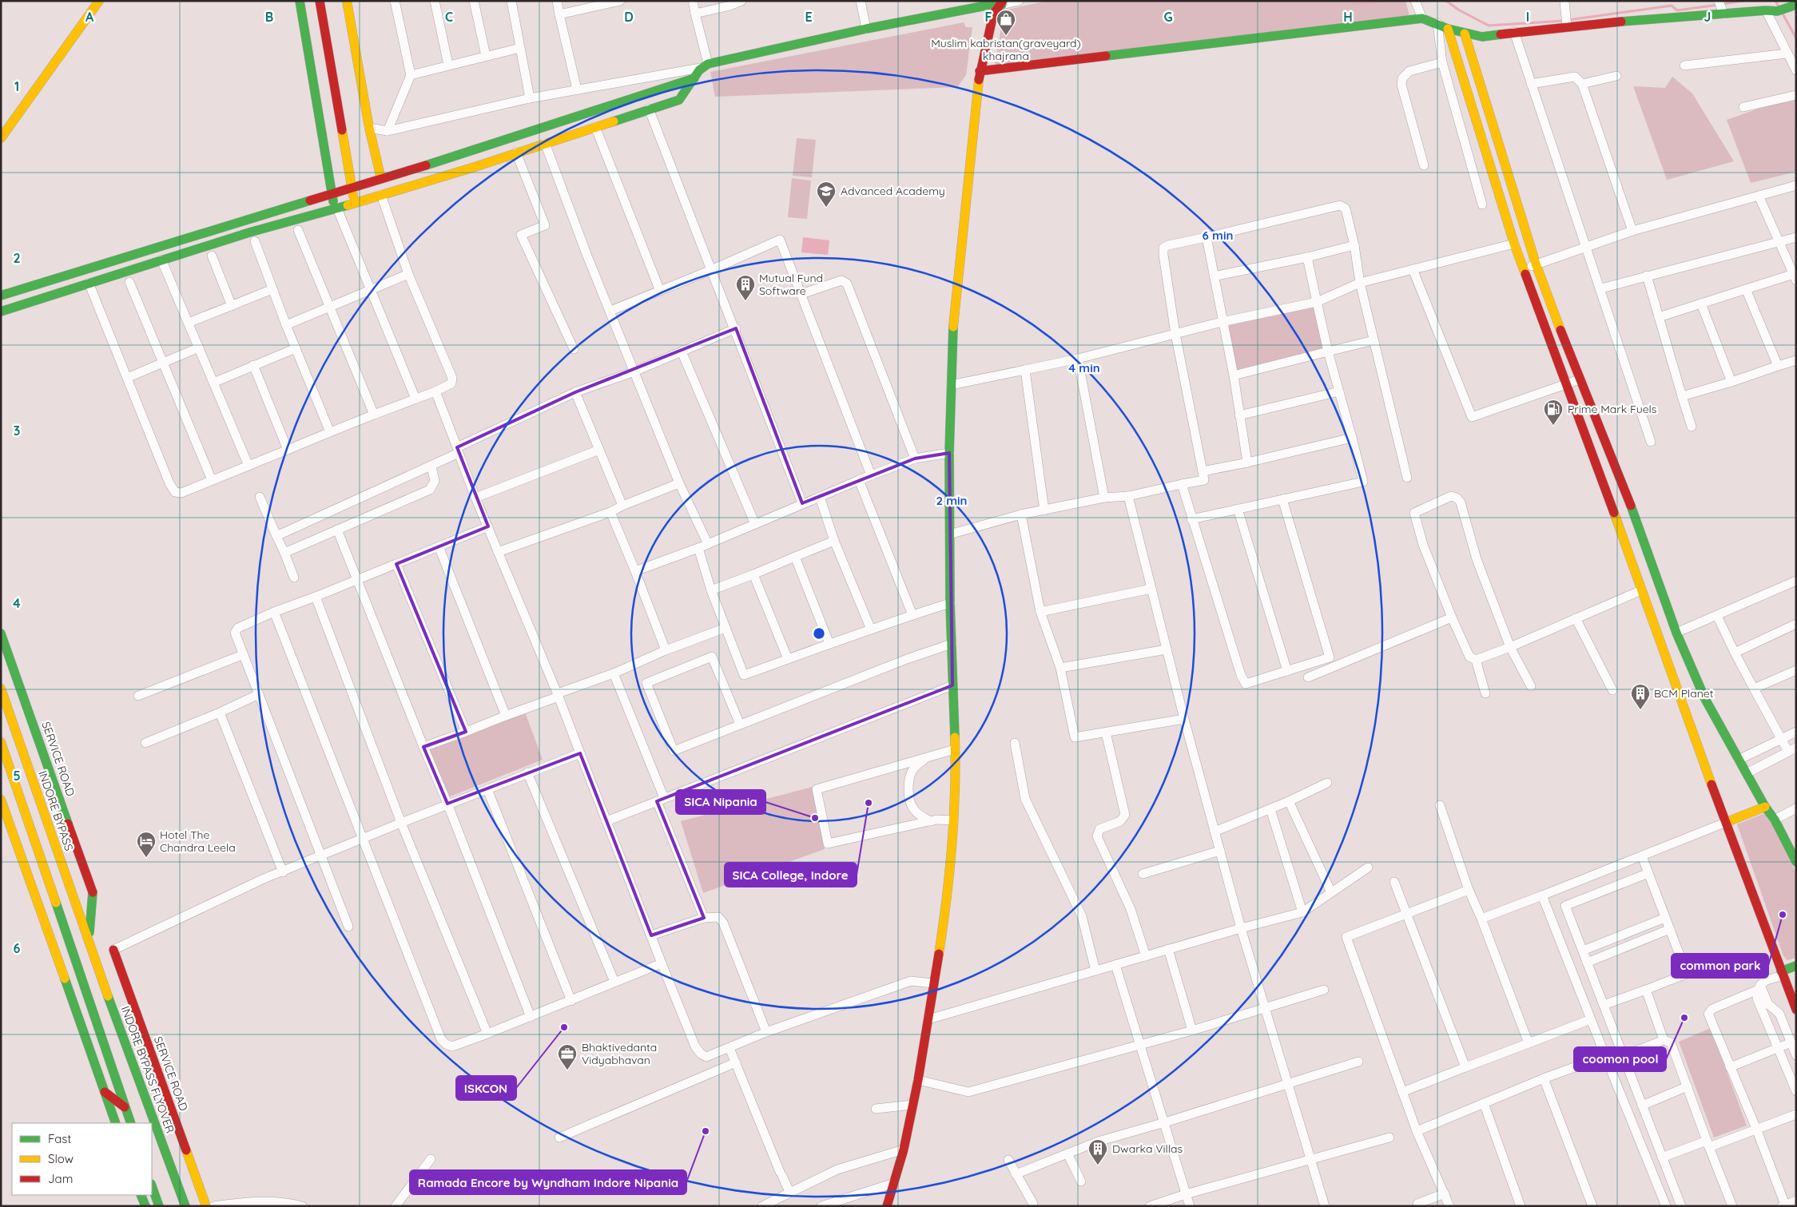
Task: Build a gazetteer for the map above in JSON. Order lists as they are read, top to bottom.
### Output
{
  "streets": {
    "main road": ["SERVICE ROAD", "INDORE BYPASS", "INDORE BYPASS FLYOVER"]
  },
  "crossings": [
    ["SERVICE ROAD", "INDORE BYPASS"],
    ["SERVICE ROAD", "INDORE BYPASS FLYOVER"],
    ["INDORE BYPASS", "INDORE BYPASS FLYOVER"]
  ],
  "places": {
    "shop": ["Muslim kabristan(graveyard) khajrana"],
    "school or university": ["Advanced Academy"],
    "building": ["Mutual Fund Software", "BCM Planet", "Dwarka Villas"],
    "fuel station": ["Prime Mark Fuels"],
    "other": [
      "SICA College, Indore",
      "SICA Nipania",
      "common park",
      "coomon pool",
      "ISKCON",
      "Ramada Encore by Wyndham Indore Nipania"
    ],
    "hotel": ["Hotel The Chandra Leela"],
    "office": ["Bhaktivedanta Vidyabhavan"]
  },
  "legend": ["Fast", "Slow", "Jam"],
  "grid": {
    "columns": [
      "A",
      "B",
      "C",
      "D",
      "E",
      "F",
      "G",
      "H",
      "I",
      "J"
    ],
    "rows": [
      "1",
      "2",
      "3",
      "4",
      "5",
      "6"
    ]
  },
  "rings": ["6 min", "4 min", "2 min"]
}
